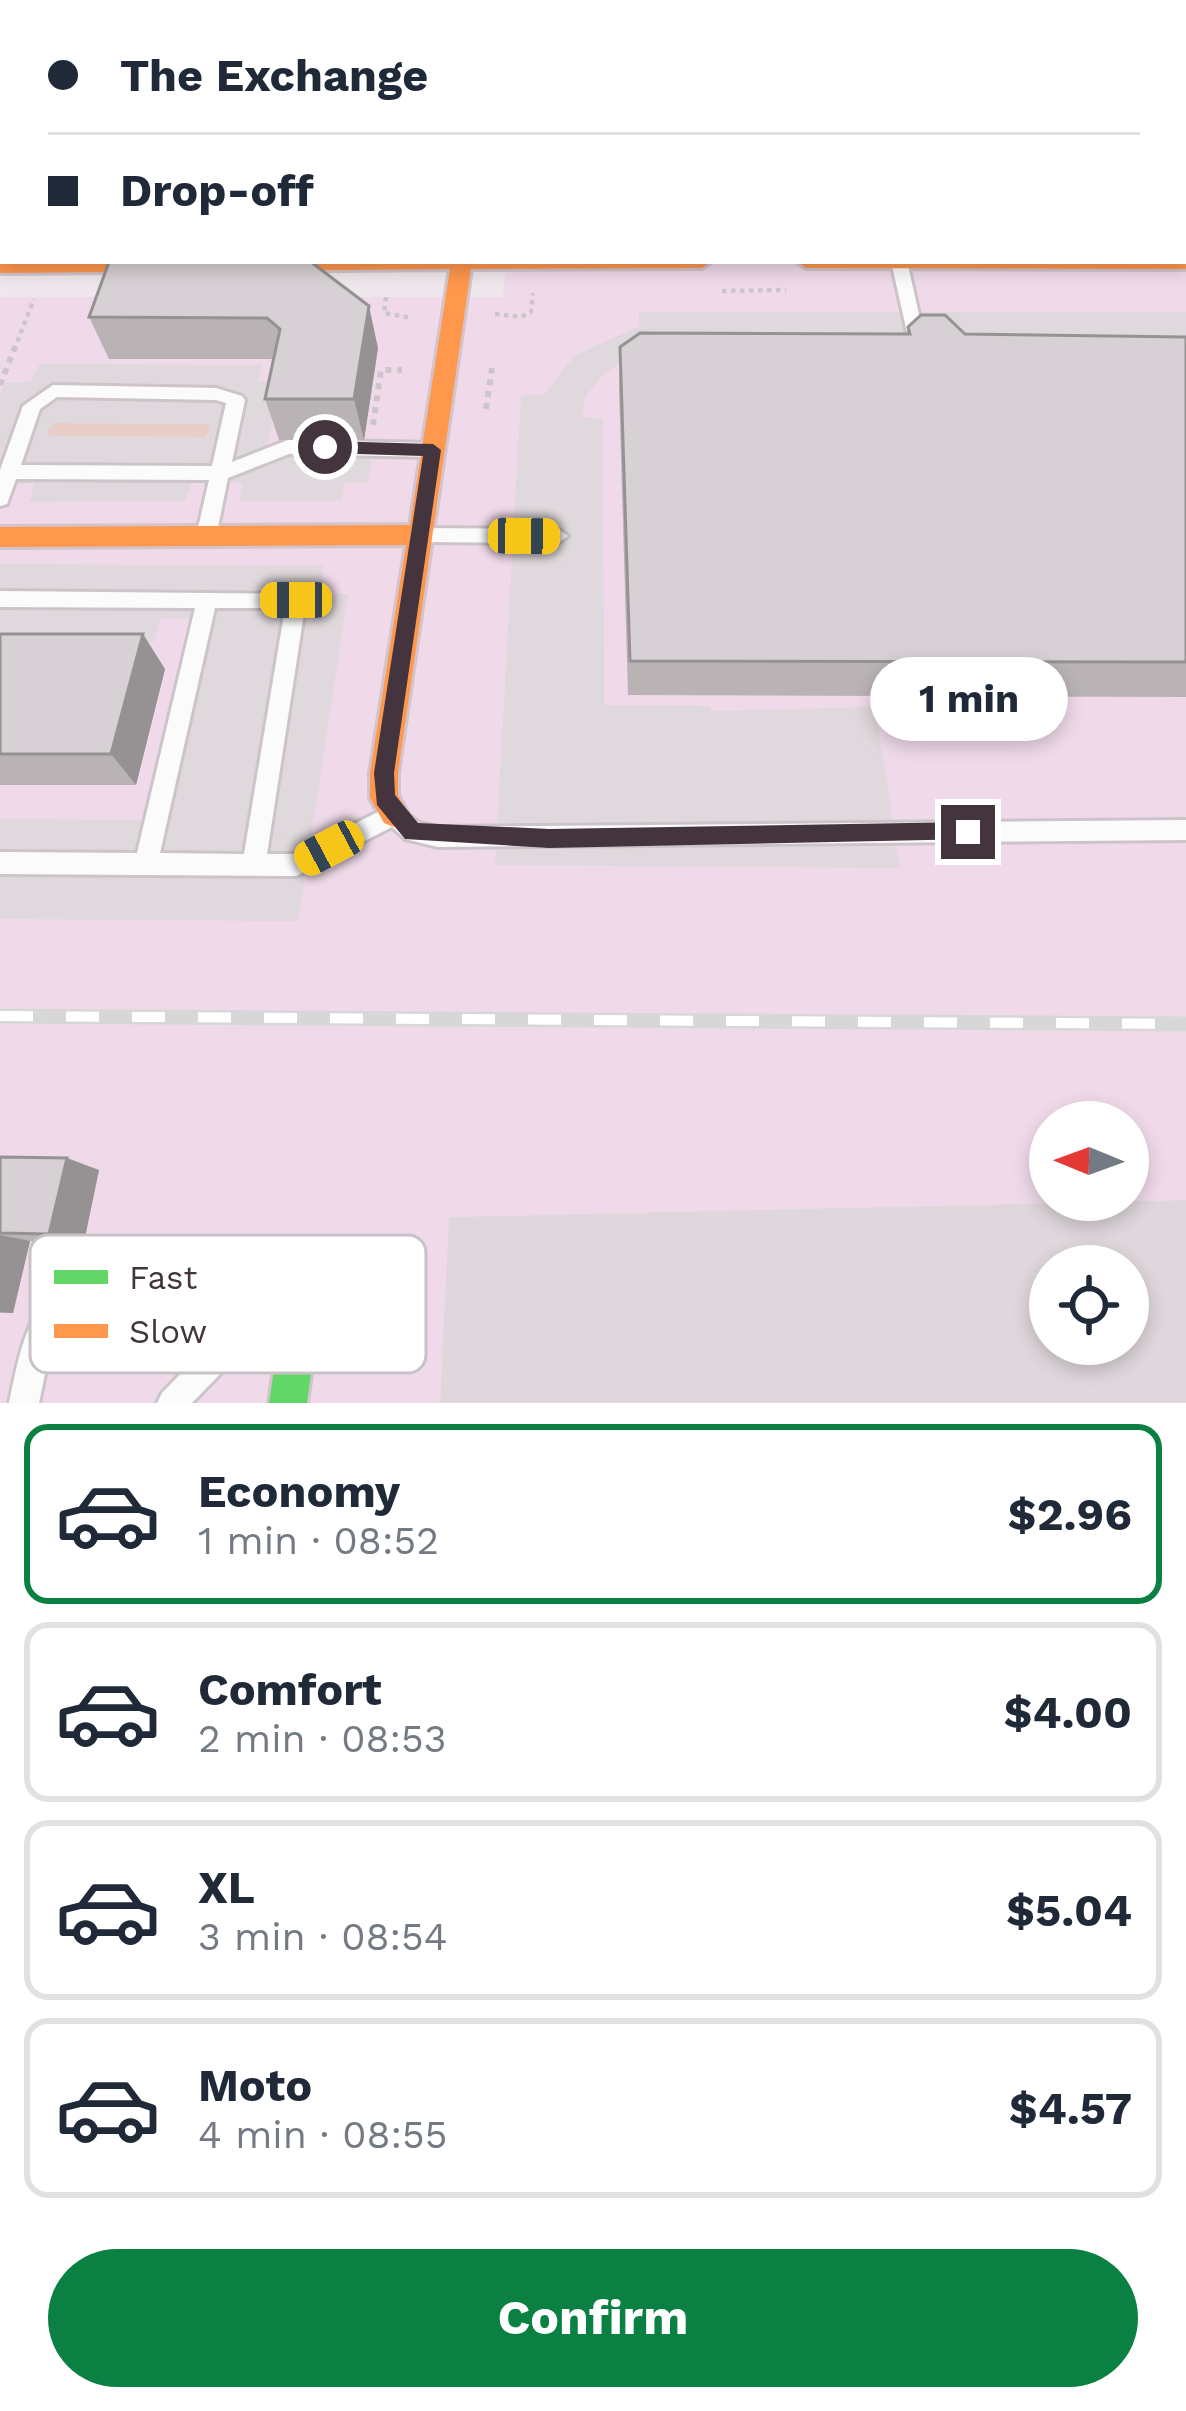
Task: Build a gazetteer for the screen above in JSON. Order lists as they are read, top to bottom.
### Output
{
  "legend": ["Fast", "Slow"],
  "north": "left",
  "page": {
    "banner": ["The Exchange", "Drop-off"],
    "bubble": "1 min",
    "list": [
      {
        "name": "Economy",
        "note": "1 min · 08:52",
        "value": "$2.96"
      },
      {
        "name": "Comfort",
        "note": "2 min · 08:53",
        "value": "$4.00"
      },
      {
        "name": "XL",
        "note": "3 min · 08:54",
        "value": "$5.04"
      },
      {
        "name": "Moto",
        "note": "4 min · 08:55",
        "value": "$4.57"
      }
    ],
    "buttons": "Confirm"
  }
}
